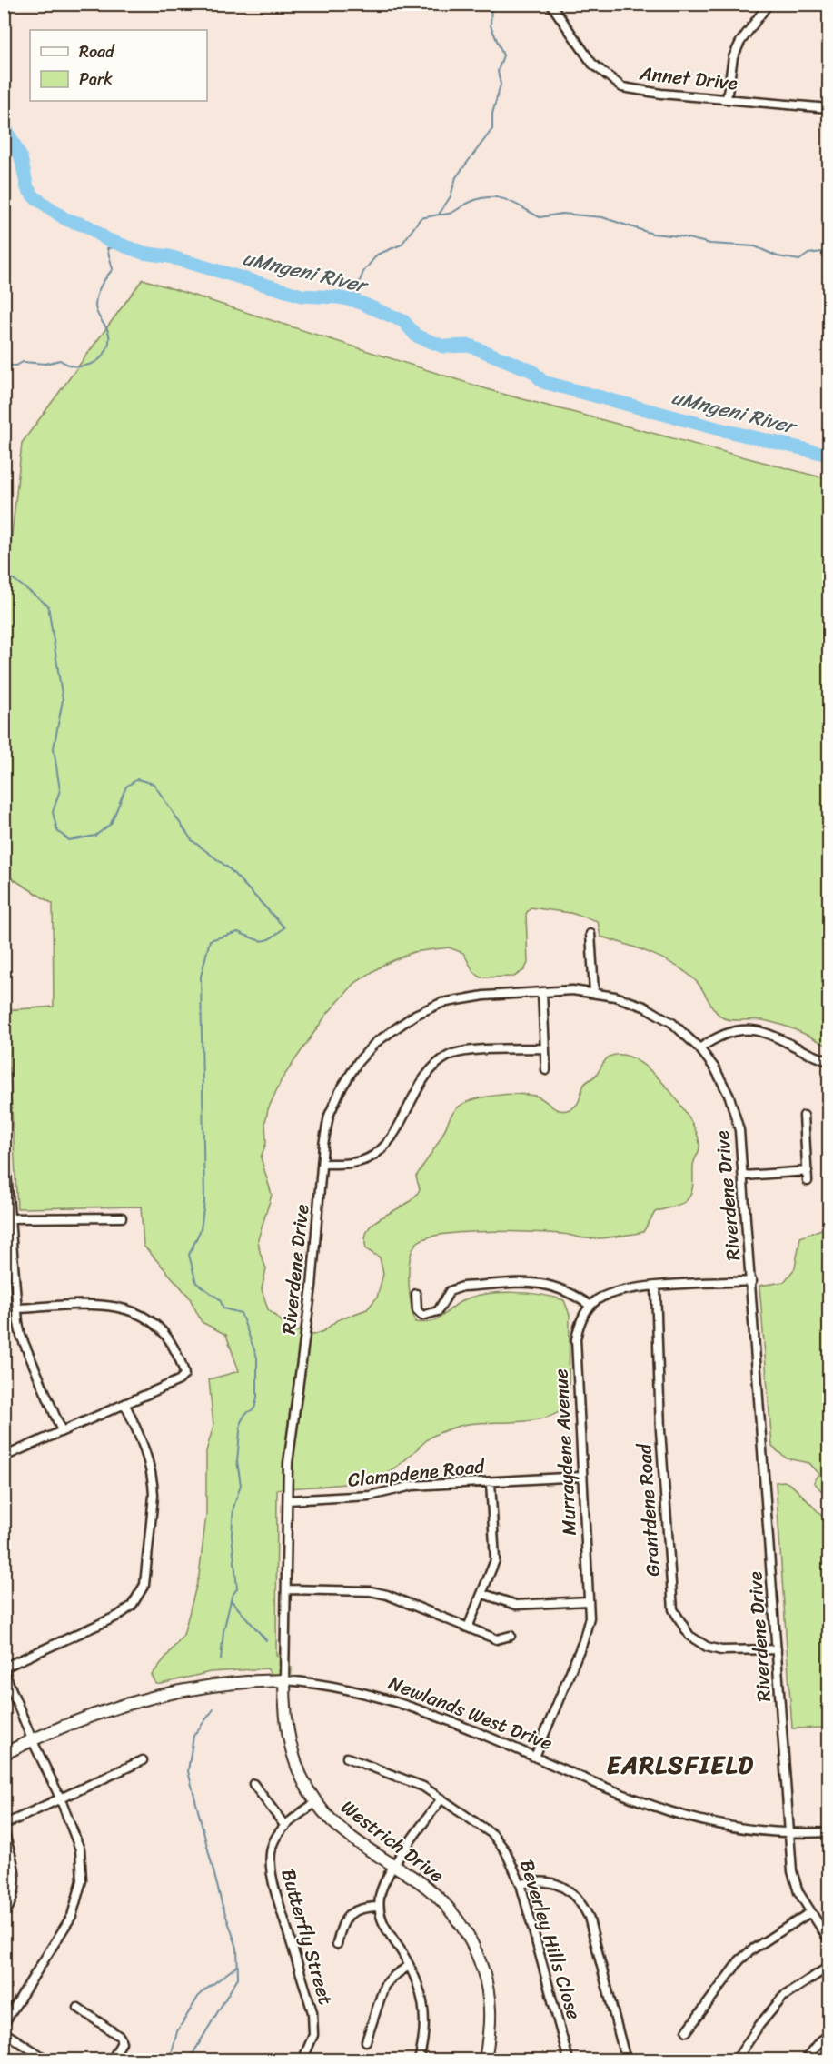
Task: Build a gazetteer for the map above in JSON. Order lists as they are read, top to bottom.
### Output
{
  "streets": {
    "street": [
      "Annet Drive",
      "Riverdene Drive",
      "Murraydene Avenue",
      "Clampdene Road",
      "Grantdene Road",
      "Newlands West Drive",
      "Westrich Drive",
      "Butterfly Street",
      "Beverley Hills Close"
    ]
  },
  "crossings": [
    ["Riverdene Drive", "Clampdene Road"],
    ["Riverdene Drive", "Grantdene Road"],
    ["Riverdene Drive", "Newlands West Drive"],
    ["Riverdene Drive", "Westrich Drive"],
    ["Murraydene Avenue", "Clampdene Road"],
    ["Murraydene Avenue", "Newlands West Drive"],
    ["Newlands West Drive", "Westrich Drive"],
    ["Westrich Drive", "Butterfly Street"]
  ],
  "districts": ["EARLSFIELD"],
  "water": ["uMngeni River"],
  "legend": ["Road", "Park"]
}
